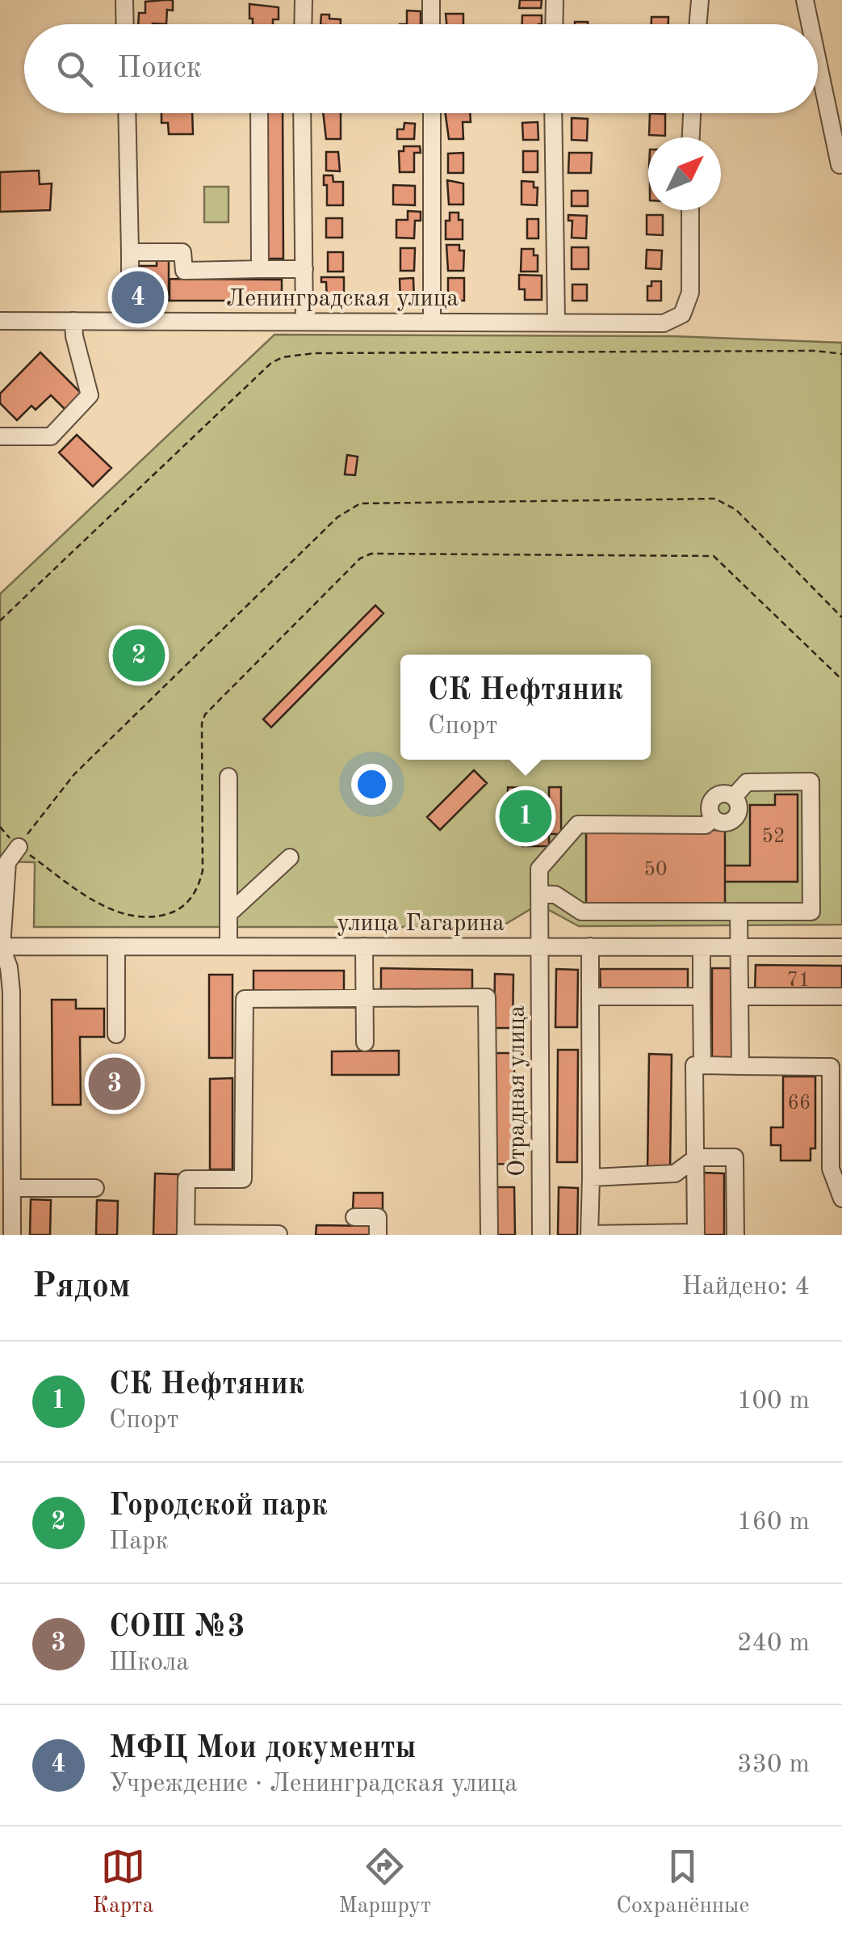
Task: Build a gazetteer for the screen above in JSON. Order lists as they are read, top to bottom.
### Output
{
  "streets": {
    "street": ["Ленинградская улица", "улица Гагарина", "Отрадная улица"]
  },
  "crossings": [
    ["улица Гагарина", "Отрадная улица"]
  ],
  "house_numbers": [
    "52",
    "50",
    "71",
    "66"
  ],
  "north": "top right",
  "page": {
    "search": "Поиск",
    "pins": [
      "4",
      "2",
      "1",
      "3"
    ],
    "popup": ["СК Нефтяник", "Спорт"],
    "heading": ["Рядом", "Найдено: 4"],
    "list": [
      {
        "mark": "1",
        "name": "СК Нефтяник",
        "note": "Спорт",
        "value": "100 m"
      },
      {
        "mark": "2",
        "name": "Городской парк",
        "note": "Парк",
        "value": "160 m"
      },
      {
        "mark": "3",
        "name": "СОШ №3",
        "note": "Школа",
        "value": "240 m"
      },
      {
        "mark": "4",
        "name": "МФЦ Мои документы",
        "note": "Учреждение · Ленинградская улица",
        "value": "330 m"
      }
    ],
    "nav": ["Карта", "Маршрут", "Сохранённые"]
  }
}
